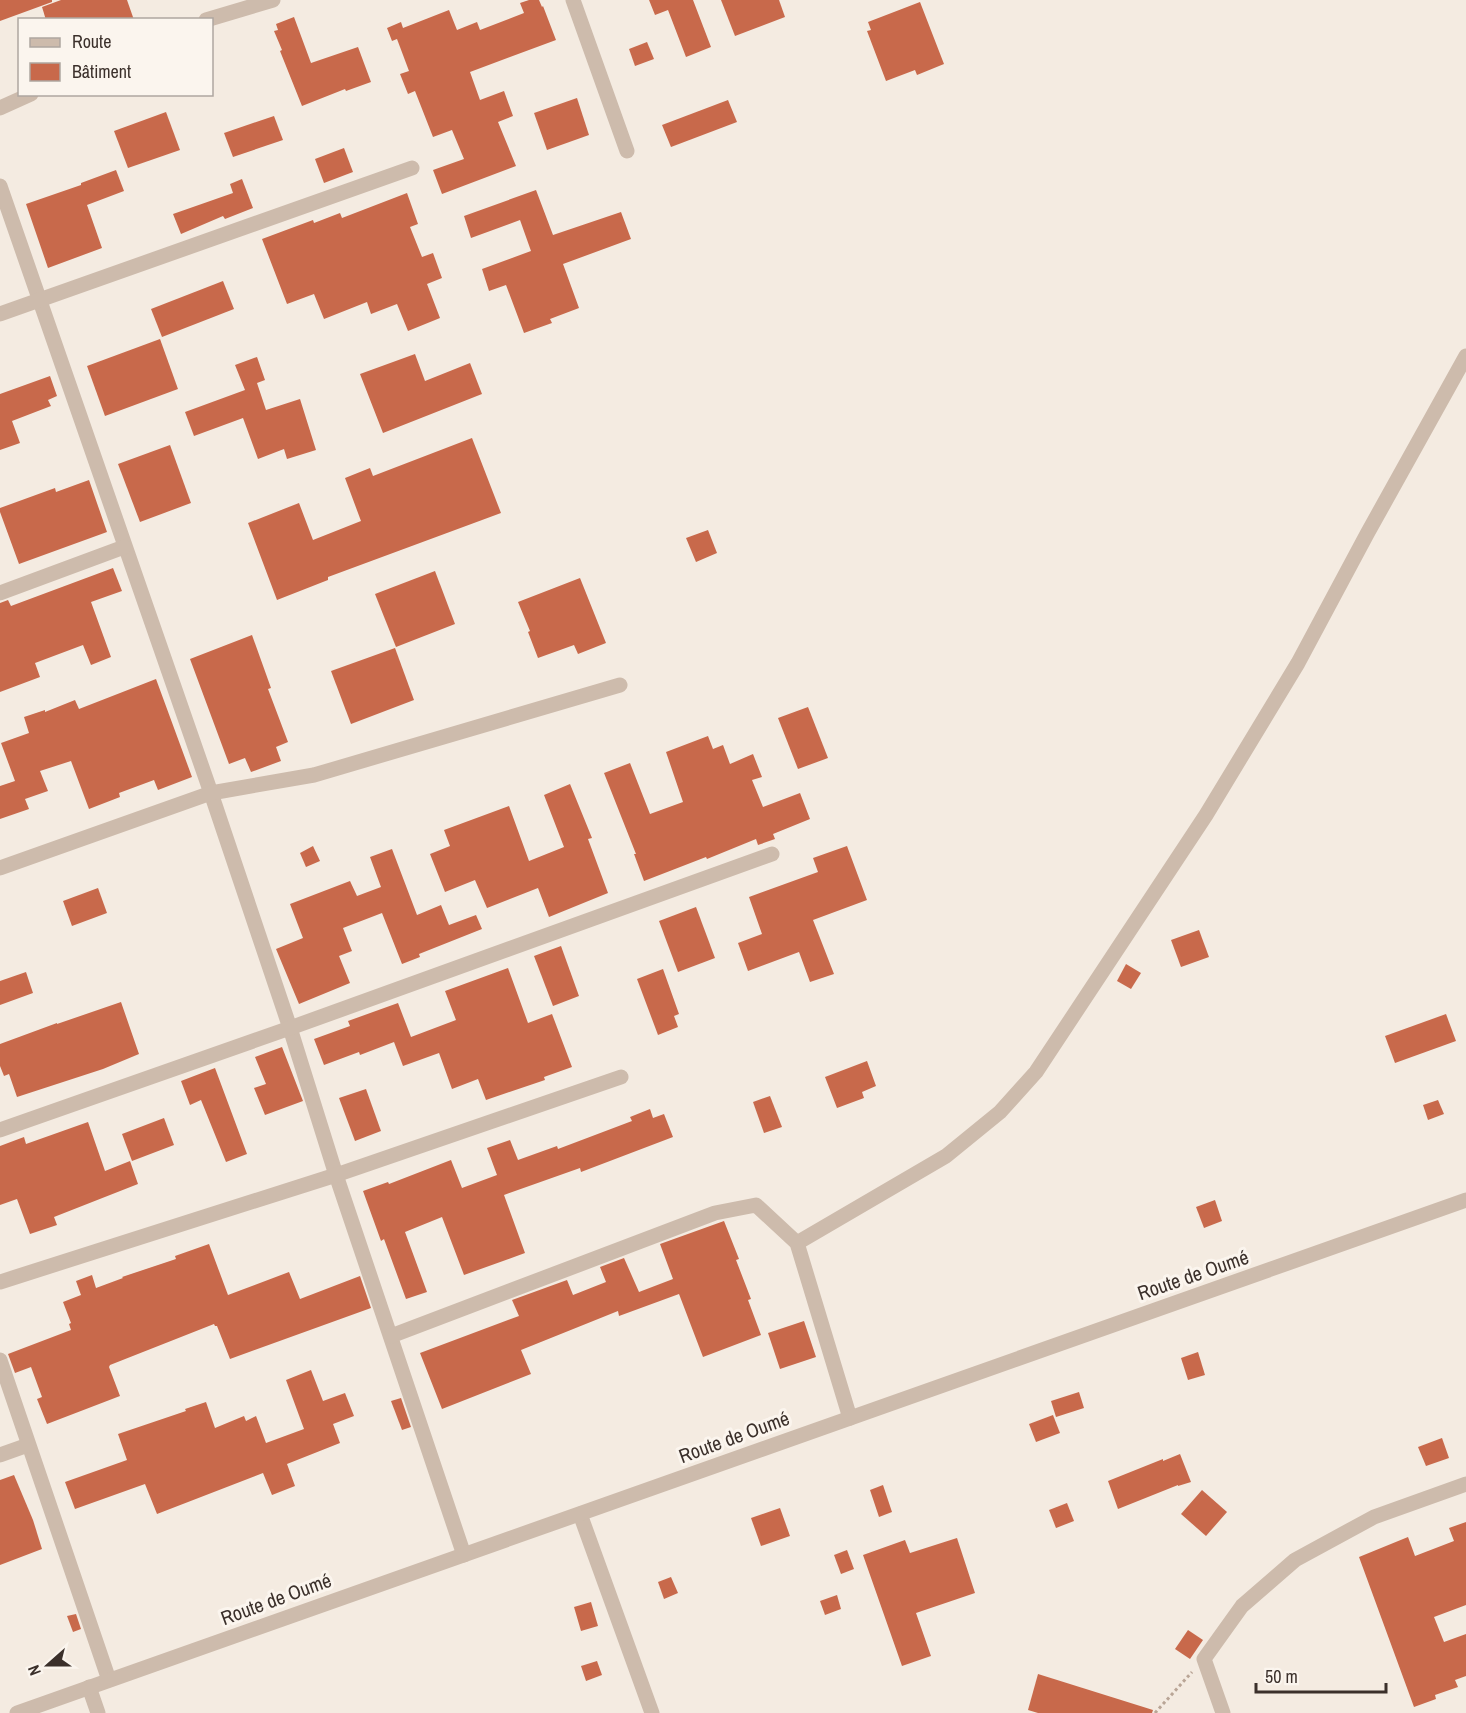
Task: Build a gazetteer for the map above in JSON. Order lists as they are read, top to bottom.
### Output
{
  "streets": {
    "street": ["Route de Oumé"]
  },
  "legend": ["Route", "Bâtiment"],
  "scale_bar": "50 m",
  "north": "left"
}
